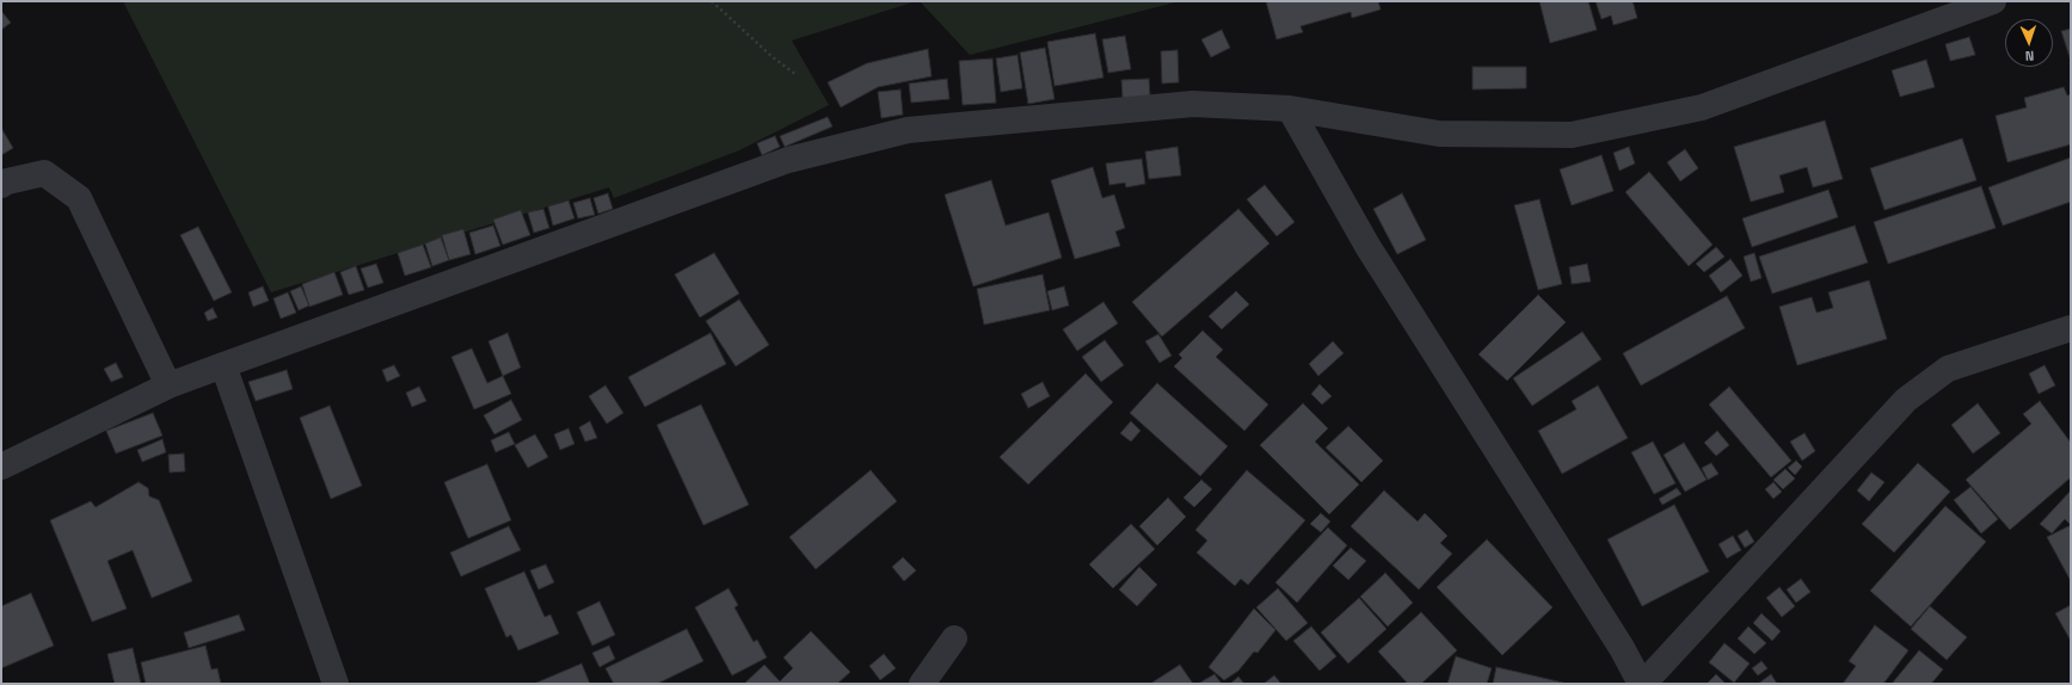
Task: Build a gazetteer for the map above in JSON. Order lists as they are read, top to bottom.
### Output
{
  "north": "bottom"
}
